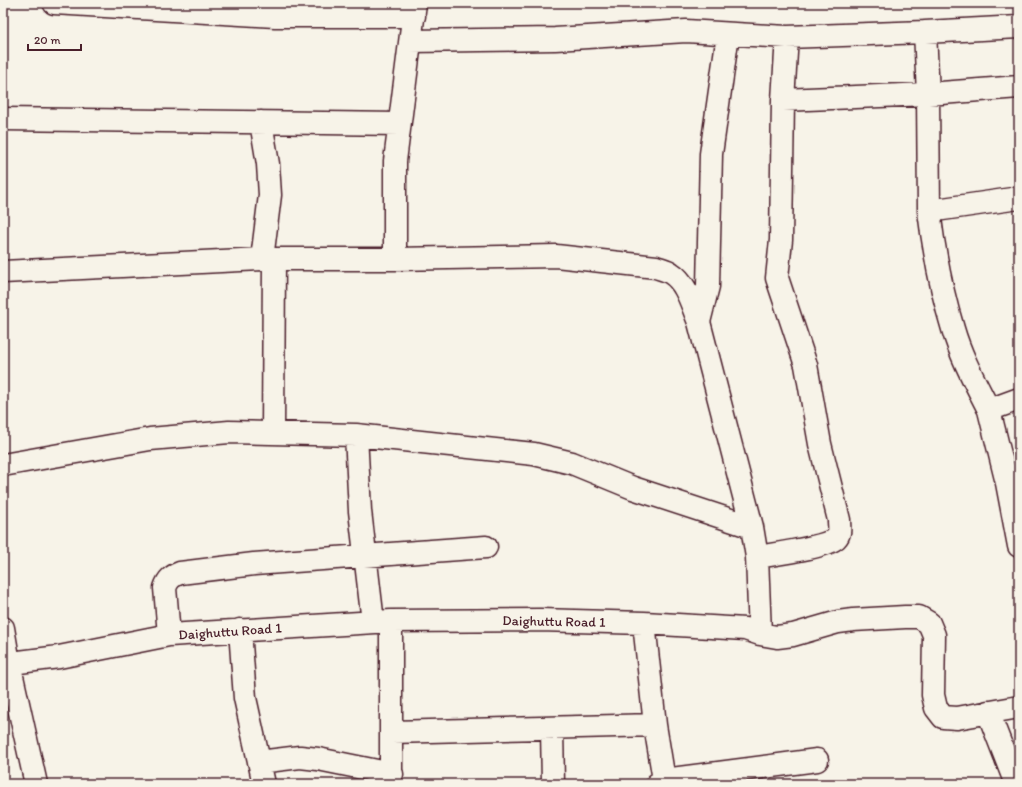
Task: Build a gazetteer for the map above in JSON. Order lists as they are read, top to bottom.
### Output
{
  "streets": {
    "street": ["Daighuttu Road 1"]
  },
  "scale_bar": "20 m"
}
